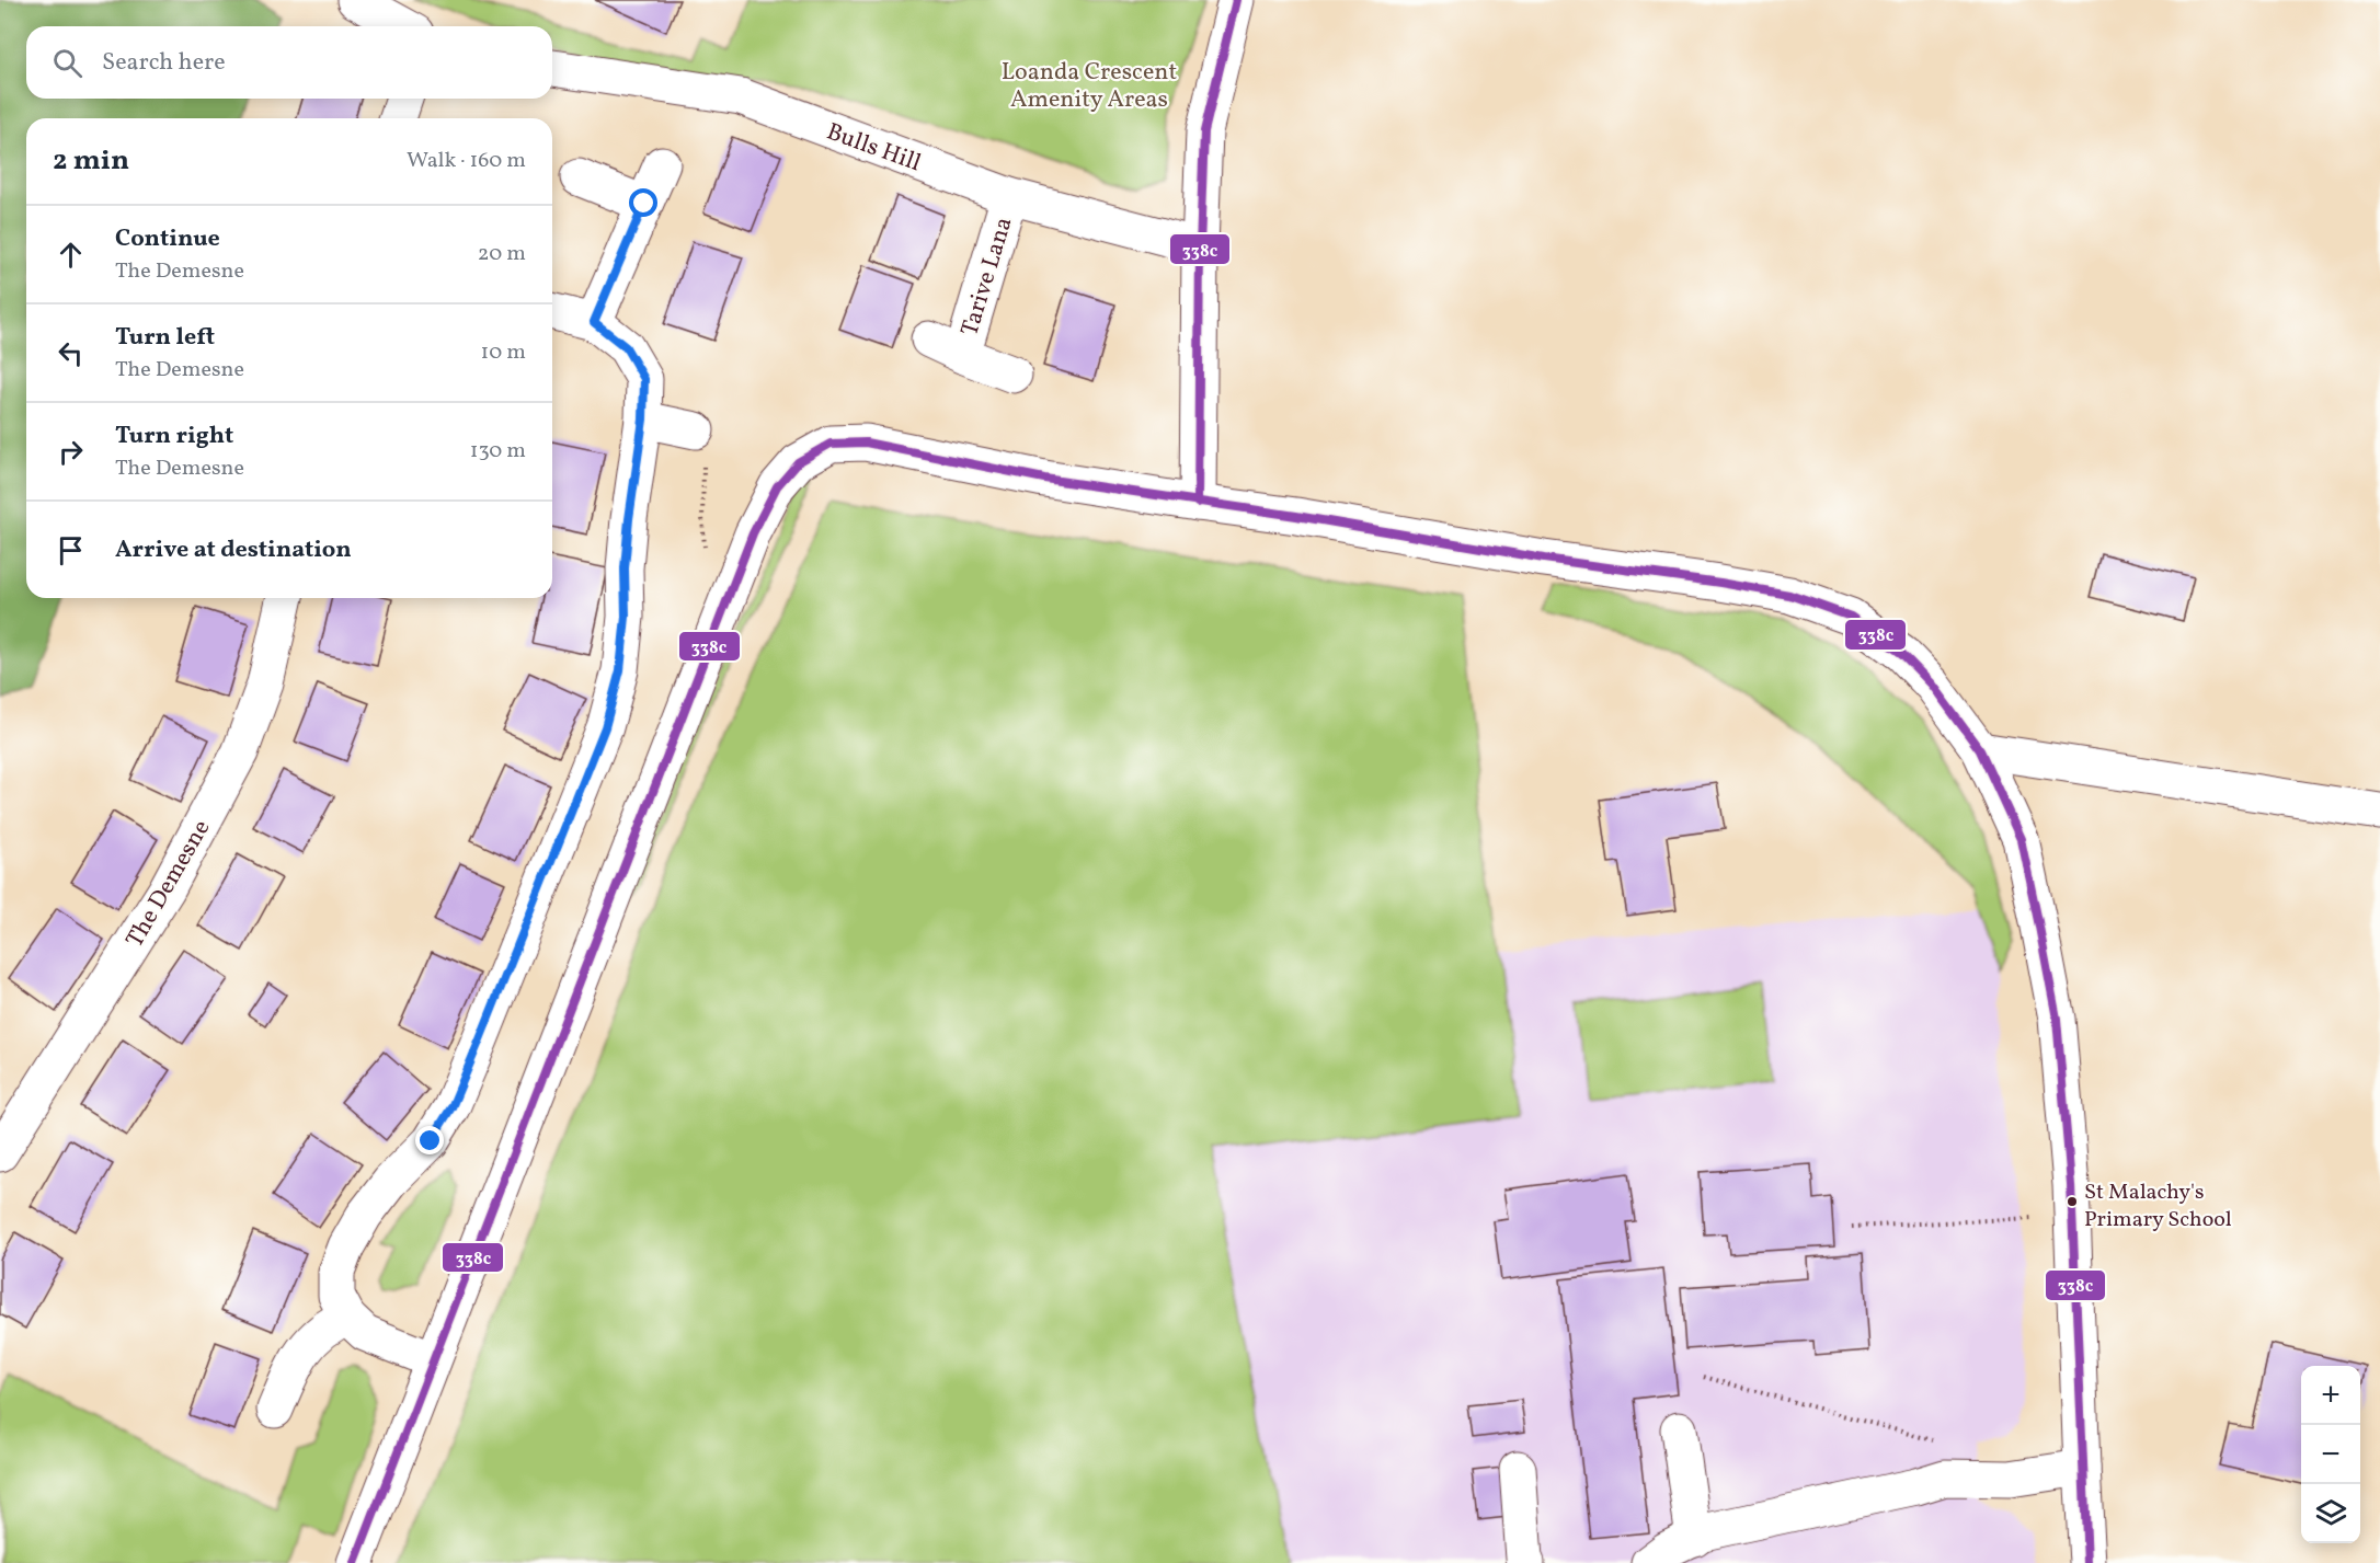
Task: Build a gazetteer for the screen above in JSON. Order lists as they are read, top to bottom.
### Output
{
  "streets": {
    "street": ["Bulls Hill", "Tarive Lana", "The Demesne"]
  },
  "crossings": [
    ["Bulls Hill", "Tarive Lana"]
  ],
  "parks": ["Loanda Crescent Amenity Areas"],
  "places": ["St Malachy's Primary School"],
  "lines": ["transit line 338c"],
  "page": {
    "search": "Search here",
    "heading": ["2 min", "Walk · 160 m"],
    "list": [
      ["Continue", "The Demesne", "20 m"],
      ["Turn left", "The Demesne", "10 m"],
      ["Turn right", "The Demesne", "130 m"],
      "Arrive at destination"
    ],
    "map_buttons": ["+", "−"]
  }
}
